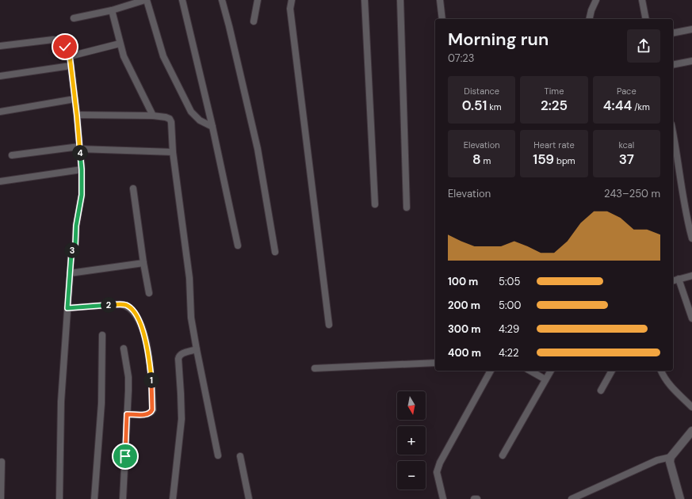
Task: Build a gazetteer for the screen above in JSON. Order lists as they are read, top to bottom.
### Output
{
  "north": "bottom",
  "page": {
    "heading": ["Morning run", "07:23"],
    "stats": [
      ["Distance", "0.51 km"],
      ["Time", "2:25"],
      ["Pace", "4:44 /km"],
      ["Elevation", "8 m"],
      ["Heart rate", "159 bpm"],
      ["kcal", "37"]
    ],
    "pins": [
      "4",
      "3",
      "2",
      "1"
    ],
    "chart": ["Elevation", "243–250 m"],
    "list": [
      {
        "name": "100 m",
        "note": "5:05"
      },
      {
        "name": "200 m",
        "note": "5:00"
      },
      {
        "name": "300 m",
        "note": "4:29"
      },
      {
        "name": "400 m",
        "note": "4:22"
      }
    ],
    "map_buttons": ["+", "−"]
  }
}
